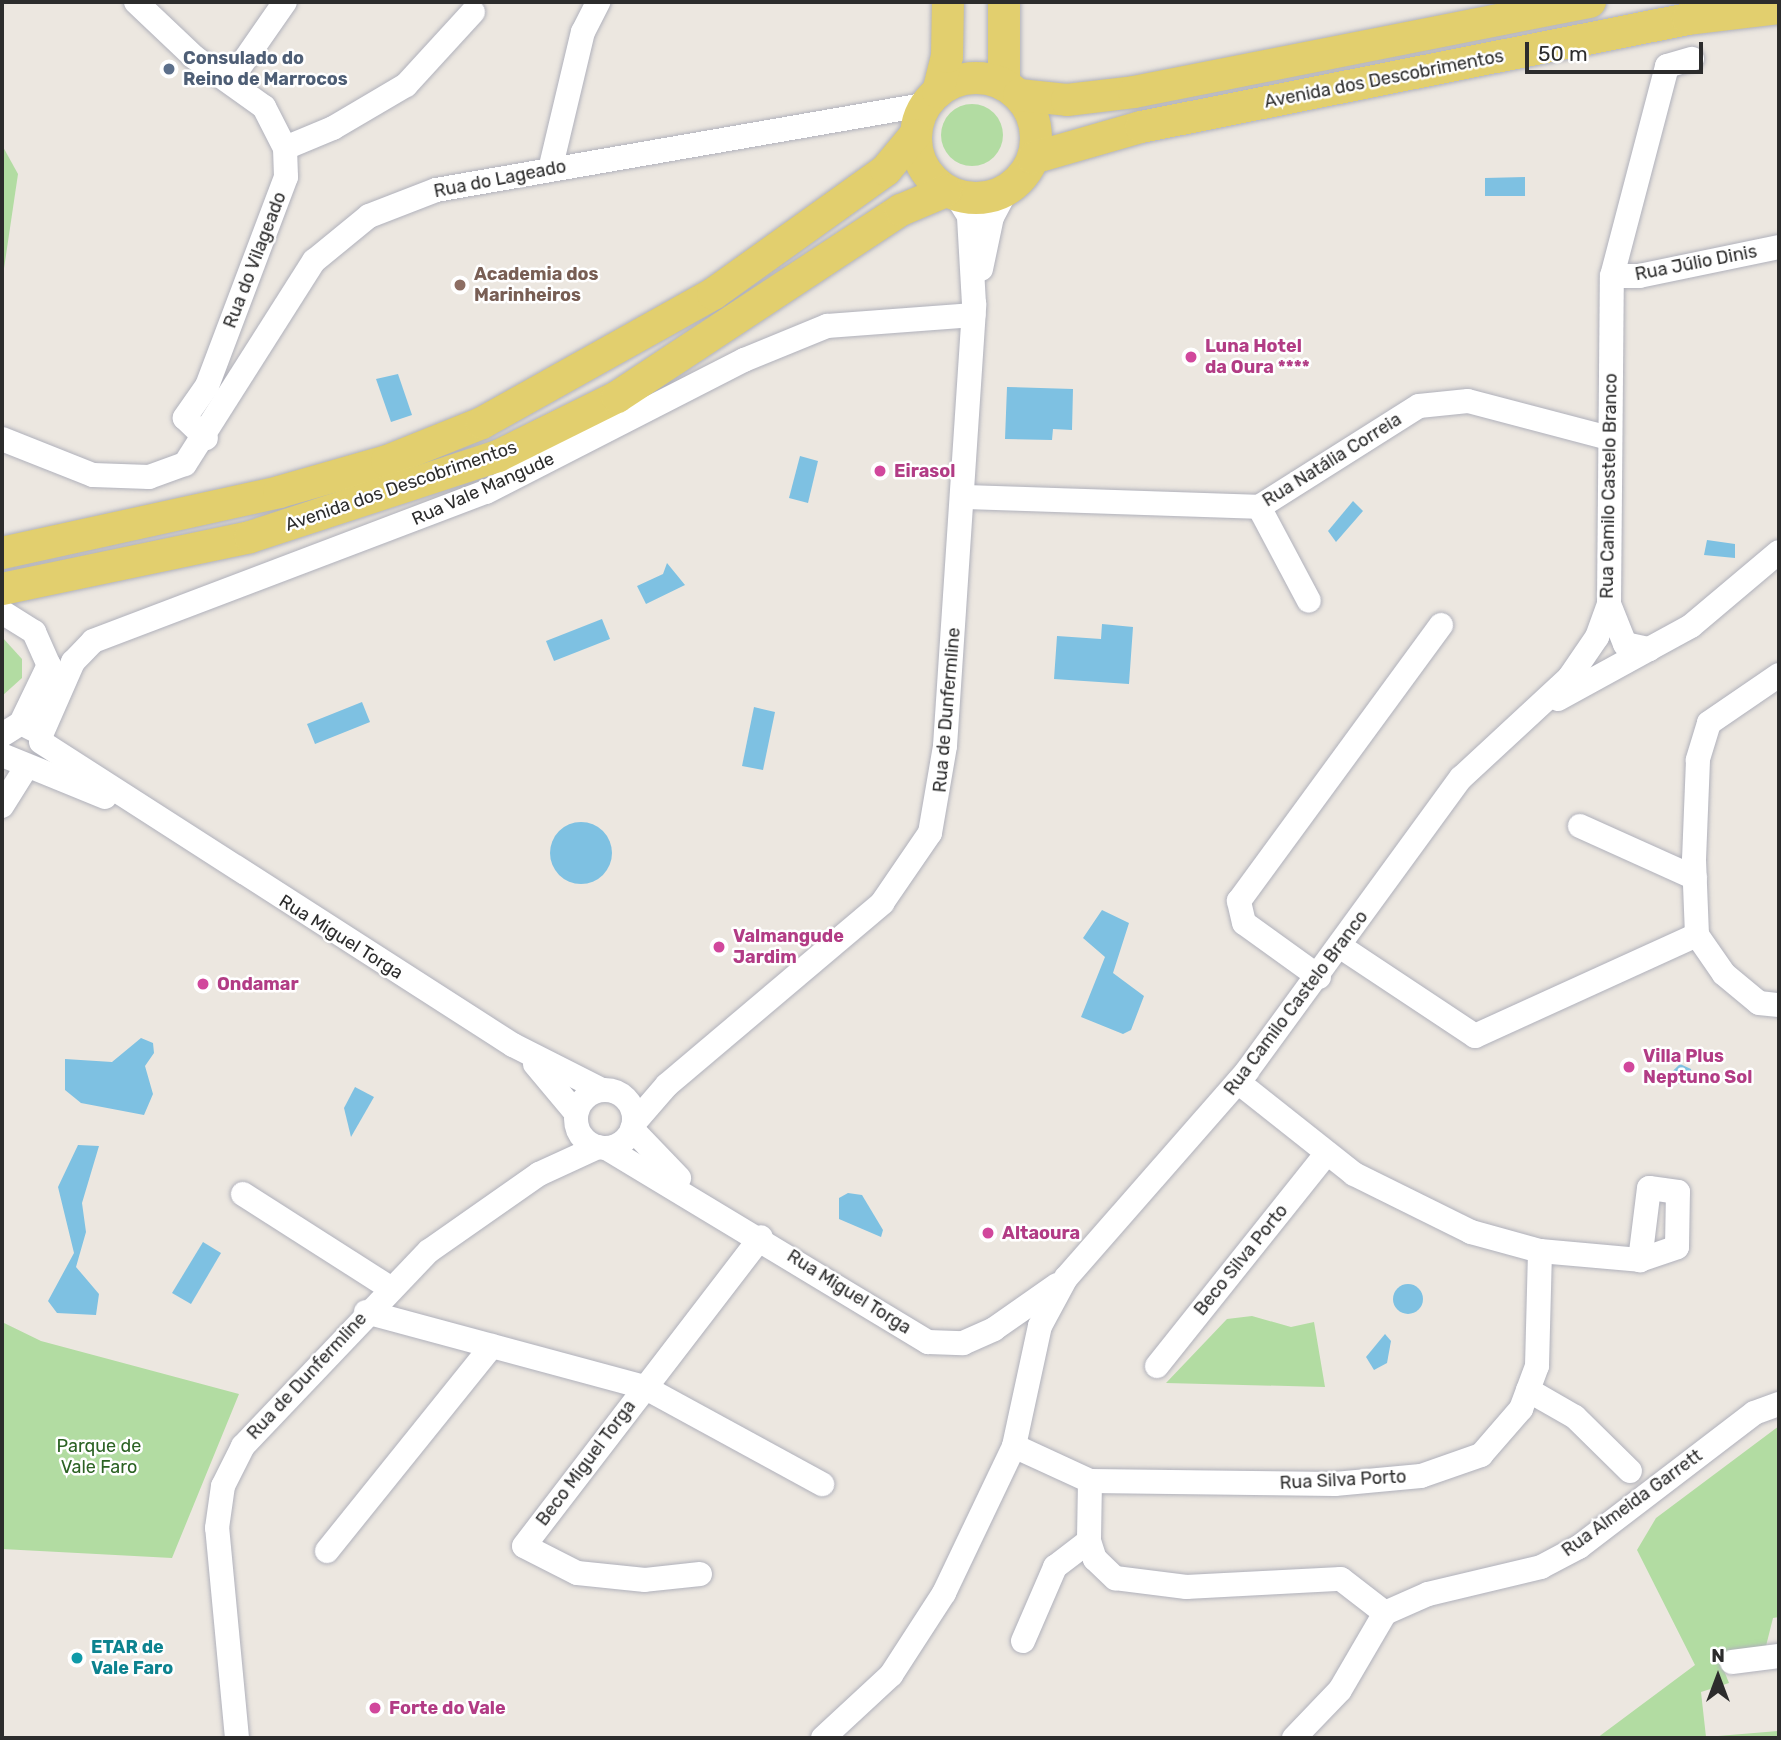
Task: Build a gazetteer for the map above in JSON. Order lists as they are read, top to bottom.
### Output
{
  "streets": {
    "main road": ["Avenida dos Descobrimentos"],
    "street": [
      "Rua do Lageado",
      "Rua do Vilageado",
      "Rua Júlio Dinis",
      "Rua Natália Correia",
      "Rua Camilo Castelo Branco",
      "Rua Vale Mangude",
      "Rua de Dunfermline",
      "Rua Miguel Torga",
      "Beco Silva Porto",
      "Beco Miguel Torga",
      "Rua Silva Porto",
      "Rua Almeida Garrett"
    ]
  },
  "crossings": [
    ["Avenida dos Descobrimentos", "Rua do Lageado"],
    ["Avenida dos Descobrimentos", "Rua de Dunfermline"],
    ["Rua do Lageado", "Rua do Vilageado"],
    ["Rua do Lageado", "Rua de Dunfermline"],
    ["Rua Júlio Dinis", "Rua Camilo Castelo Branco"],
    ["Rua Natália Correia", "Rua Camilo Castelo Branco"],
    ["Rua Natália Correia", "Rua de Dunfermline"],
    ["Rua Camilo Castelo Branco", "Rua Miguel Torga"],
    ["Rua Camilo Castelo Branco", "Rua Silva Porto"],
    ["Rua Vale Mangude", "Rua de Dunfermline"],
    ["Rua Vale Mangude", "Rua Miguel Torga"],
    ["Rua de Dunfermline", "Rua Miguel Torga"],
    ["Rua Miguel Torga", "Beco Miguel Torga"]
  ],
  "parks": ["Parque de Vale Faro"],
  "places": [
    "Consulado do Reino de Marrocos",
    "Academia dos Marinheiros",
    "Luna Hotel da Oura ****",
    "Eirasol",
    "Valmangude Jardim",
    "Ondamar",
    "Villa Plus Neptuno Sol",
    "Altaoura",
    "ETAR de Vale Faro",
    "Forte do Vale"
  ],
  "scale_bar": "50 m",
  "north": "top"
}
